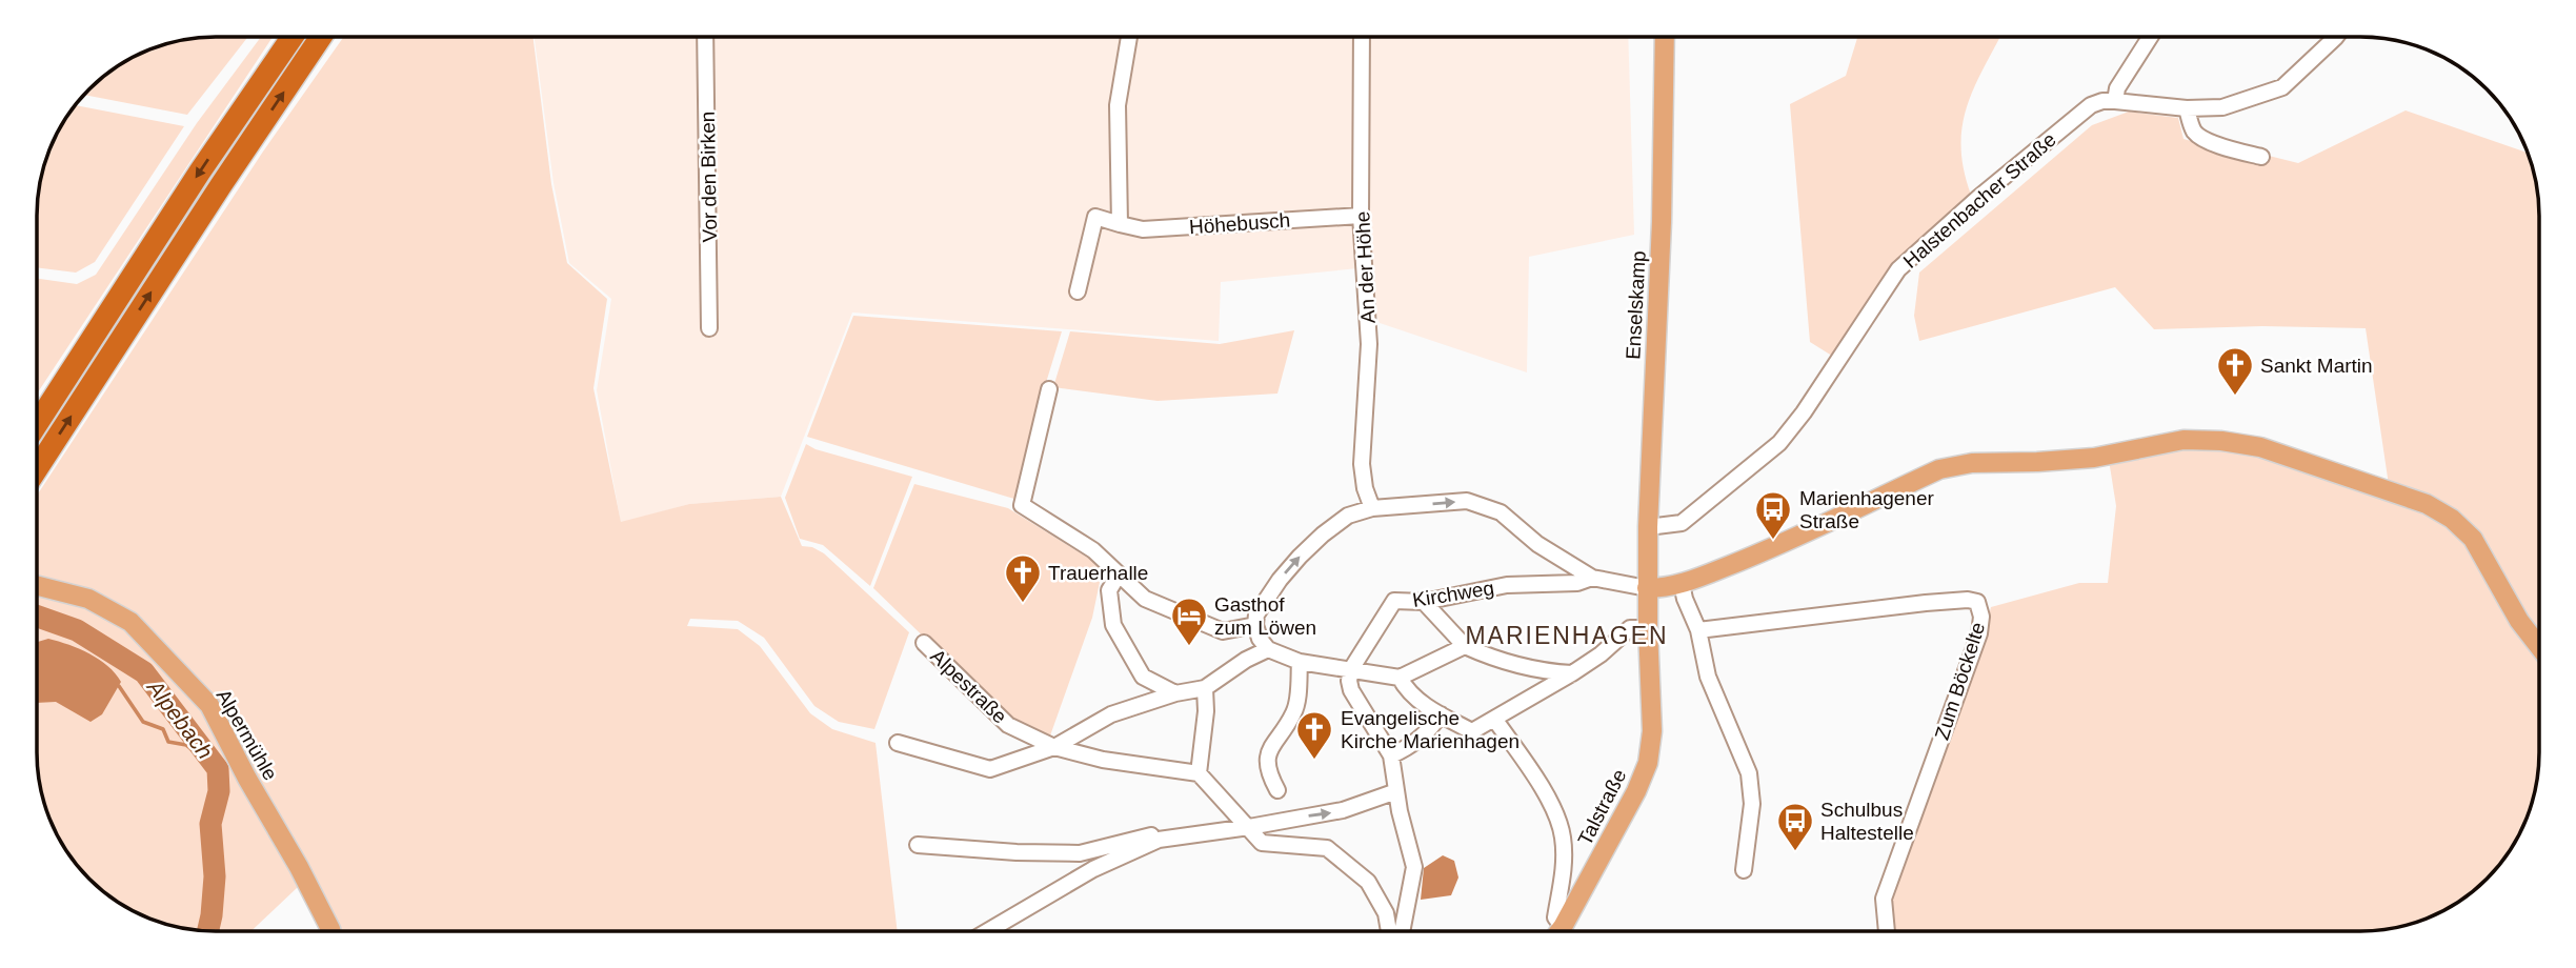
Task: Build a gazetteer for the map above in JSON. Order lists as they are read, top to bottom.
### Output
{
  "streets": {
    "main road": ["Enselskamp", "Alpermühle", "Talstraße"],
    "street": [
      "Vor den Birken",
      "Halstenbacher Straße",
      "Höhebusch",
      "An der Höhe",
      "Kirchweg",
      "Zum Böckelte",
      "Alpestraße"
    ]
  },
  "crossings": [
    ["Halstenbacher Straße", "Enselskamp"],
    ["Höhebusch", "An der Höhe"],
    ["Enselskamp", "Talstraße"],
    ["Kirchweg", "Alpestraße"]
  ],
  "districts": ["MARIENHAGEN"],
  "water": ["Alpebach"],
  "places": {
    "church": ["Sankt Martin", "Trauerhalle", "Evangelische Kirche Marienhagen"],
    "bus stop": ["Marienhagener Straße", "Schulbus Haltestelle"],
    "hotel": ["Gasthof zum Löwen"]
  }
}
